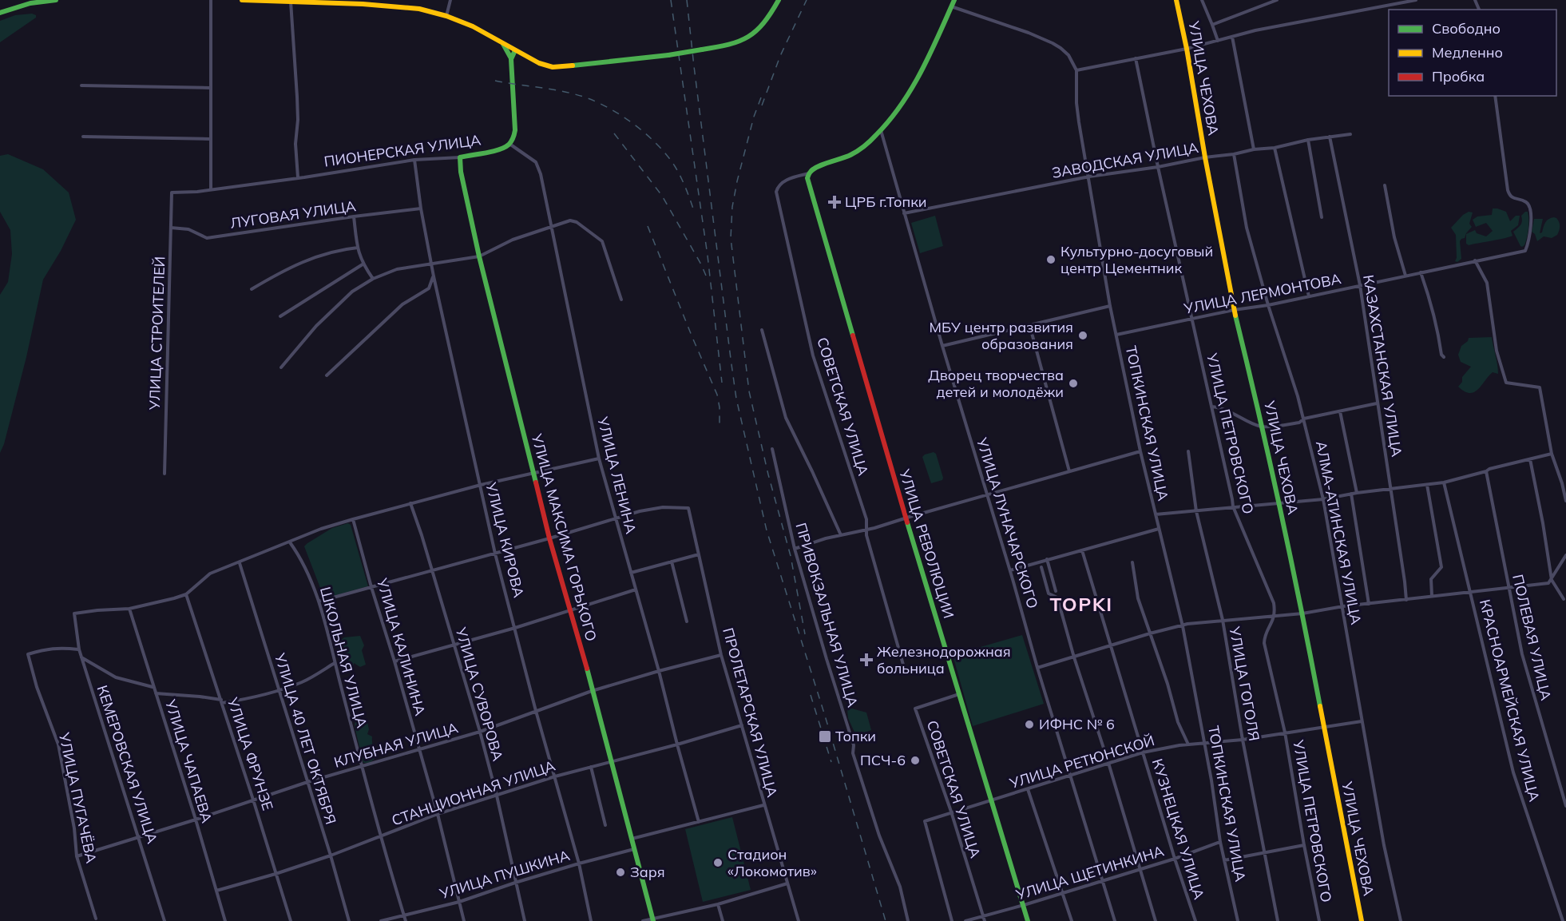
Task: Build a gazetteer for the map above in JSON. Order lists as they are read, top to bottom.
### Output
{
  "streets": {
    "street": [
      "УЛИЦА ЧЕХОВА",
      "ПИОНЕРСКАЯ УЛИЦА",
      "ЗАВОДСКАЯ УЛИЦА",
      "ЛУГОВАЯ УЛИЦА",
      "УЛИЦА ЛЕРМОНТОВА",
      "УЛИЦА СТРОИТЕЛЕЙ",
      "КАЗАХСТАНСКАЯ УЛИЦА",
      "СОВЕТСКАЯ УЛИЦА",
      "ТОПКИНСКАЯ УЛИЦА",
      "УЛИЦА ПЕТРОВСКОГО",
      "УЛИЦА ЛЕНИНА",
      "УЛИЦА ЛУНАЧАРСКОГО",
      "АЛМА-АТИНСКАЯ УЛИЦА",
      "УЛИЦА МАКСИМА ГОРЬКОГО",
      "УЛИЦА КИРОВА",
      "УЛИЦА РЕВОЛЮЦИИ",
      "ПРИВОКЗАЛЬНАЯ УЛИЦА",
      "ПОЛЕВАЯ УЛИЦА",
      "УЛИЦА КАЛИНИНА",
      "ШКОЛЬНАЯ УЛИЦА",
      "УЛИЦА ГОГОЛЯ",
      "УЛИЦА СУВОРОВА",
      "КРАСНОАРМЕЙСКАЯ УЛИЦА",
      "ПРОЛЕТАРСКАЯ УЛИЦА",
      "УЛИЦА 40 ЛЕТ ОКТЯБРЯ",
      "КЛУБНАЯ УЛИЦА",
      "УЛИЦА ФРУНЗЕ",
      "УЛИЦА ЧАПАЕВА",
      "УЛИЦА РЕТЮНСКОЙ",
      "КЕМЕРОВСКАЯ УЛИЦА",
      "СТАНЦИОННАЯ УЛИЦА",
      "УЛИЦА ПУГАЧЁВА",
      "КУЗНЕЦКАЯ УЛИЦА",
      "УЛИЦА ЩЕТИНКИНА",
      "УЛИЦА ПУШКИНА"
    ]
  },
  "crossings": [
    ["УЛИЦА ЧЕХОВА", "ЗАВОДСКАЯ УЛИЦА"],
    ["УЛИЦА ЧЕХОВА", "УЛИЦА ЛЕРМОНТОВА"],
    ["УЛИЦА ЧЕХОВА", "УЛИЦА РЕТЮНСКОЙ"],
    ["ПИОНЕРСКАЯ УЛИЦА", "УЛИЦА СТРОИТЕЛЕЙ"],
    ["ПИОНЕРСКАЯ УЛИЦА", "УЛИЦА ЛЕНИНА"],
    ["ПИОНЕРСКАЯ УЛИЦА", "УЛИЦА МАКСИМА ГОРЬКОГО"],
    ["ПИОНЕРСКАЯ УЛИЦА", "УЛИЦА КИРОВА"],
    ["ЗАВОДСКАЯ УЛИЦА", "КАЗАХСТАНСКАЯ УЛИЦА"],
    ["ЗАВОДСКАЯ УЛИЦА", "ТОПКИНСКАЯ УЛИЦА"],
    ["ЗАВОДСКАЯ УЛИЦА", "УЛИЦА ПЕТРОВСКОГО"],
    ["ЗАВОДСКАЯ УЛИЦА", "УЛИЦА ЛУНАЧАРСКОГО"],
    ["ЗАВОДСКАЯ УЛИЦА", "АЛМА-АТИНСКАЯ УЛИЦА"],
    ["ЛУГОВАЯ УЛИЦА", "УЛИЦА СТРОИТЕЛЕЙ"],
    ["ЛУГОВАЯ УЛИЦА", "УЛИЦА КИРОВА"],
    ["УЛИЦА ЛЕРМОНТОВА", "КАЗАХСТАНСКАЯ УЛИЦА"],
    ["УЛИЦА ЛЕРМОНТОВА", "ТОПКИНСКАЯ УЛИЦА"],
    ["УЛИЦА ЛЕРМОНТОВА", "УЛИЦА ПЕТРОВСКОГО"],
    ["УЛИЦА ЛЕРМОНТОВА", "АЛМА-АТИНСКАЯ УЛИЦА"],
    ["СОВЕТСКАЯ УЛИЦА", "УЛИЦА РЕВОЛЮЦИИ"],
    ["СОВЕТСКАЯ УЛИЦА", "УЛИЦА РЕТЮНСКОЙ"],
    ["СОВЕТСКАЯ УЛИЦА", "УЛИЦА ЩЕТИНКИНА"],
    ["ТОПКИНСКАЯ УЛИЦА", "УЛИЦА РЕТЮНСКОЙ"],
    ["ТОПКИНСКАЯ УЛИЦА", "УЛИЦА ЩЕТИНКИНА"],
    ["УЛИЦА ПЕТРОВСКОГО", "УЛИЦА РЕТЮНСКОЙ"],
    ["УЛИЦА ЛЕНИНА", "ПРОЛЕТАРСКАЯ УЛИЦА"],
    ["УЛИЦА ЛЕНИНА", "КЛУБНАЯ УЛИЦА"],
    ["УЛИЦА ЛЕНИНА", "СТАНЦИОННАЯ УЛИЦА"],
    ["УЛИЦА ЛУНАЧАРСКОГО", "УЛИЦА РЕТЮНСКОЙ"],
    ["УЛИЦА ЛУНАЧАРСКОГО", "УЛИЦА ЩЕТИНКИНА"],
    ["АЛМА-АТИНСКАЯ УЛИЦА", "УЛИЦА РЕТЮНСКОЙ"],
    ["УЛИЦА МАКСИМА ГОРЬКОГО", "КЛУБНАЯ УЛИЦА"],
    ["УЛИЦА МАКСИМА ГОРЬКОГО", "СТАНЦИОННАЯ УЛИЦА"],
    ["УЛИЦА МАКСИМА ГОРЬКОГО", "УЛИЦА ПУШКИНА"],
    ["УЛИЦА КИРОВА", "КЛУБНАЯ УЛИЦА"],
    ["УЛИЦА КИРОВА", "СТАНЦИОННАЯ УЛИЦА"],
    ["УЛИЦА КИРОВА", "УЛИЦА ПУШКИНА"],
    ["УЛИЦА РЕВОЛЮЦИИ", "УЛИЦА РЕТЮНСКОЙ"],
    ["УЛИЦА РЕВОЛЮЦИИ", "УЛИЦА ЩЕТИНКИНА"],
    ["УЛИЦА КАЛИНИНА", "КЛУБНАЯ УЛИЦА"],
    ["УЛИЦА КАЛИНИНА", "СТАНЦИОННАЯ УЛИЦА"],
    ["УЛИЦА КАЛИНИНА", "УЛИЦА ПУШКИНА"],
    ["ШКОЛЬНАЯ УЛИЦА", "КЛУБНАЯ УЛИЦА"],
    ["ШКОЛЬНАЯ УЛИЦА", "СТАНЦИОННАЯ УЛИЦА"],
    ["ШКОЛЬНАЯ УЛИЦА", "УЛИЦА ПУШКИНА"],
    ["УЛИЦА ГОГОЛЯ", "УЛИЦА РЕТЮНСКОЙ"],
    ["УЛИЦА СУВОРОВА", "КЛУБНАЯ УЛИЦА"],
    ["УЛИЦА СУВОРОВА", "СТАНЦИОННАЯ УЛИЦА"],
    ["УЛИЦА СУВОРОВА", "УЛИЦА ПУШКИНА"],
    ["ПРОЛЕТАРСКАЯ УЛИЦА", "КЛУБНАЯ УЛИЦА"],
    ["ПРОЛЕТАРСКАЯ УЛИЦА", "СТАНЦИОННАЯ УЛИЦА"],
    ["УЛИЦА 40 ЛЕТ ОКТЯБРЯ", "КЛУБНАЯ УЛИЦА"],
    ["УЛИЦА 40 ЛЕТ ОКТЯБРЯ", "СТАНЦИОННАЯ УЛИЦА"],
    ["КЛУБНАЯ УЛИЦА", "УЛИЦА ФРУНЗЕ"],
    ["КЛУБНАЯ УЛИЦА", "УЛИЦА ЧАПАЕВА"],
    ["КЛУБНАЯ УЛИЦА", "КЕМЕРОВСКАЯ УЛИЦА"],
    ["КЛУБНАЯ УЛИЦА", "УЛИЦА ПУГАЧЁВА"],
    ["УЛИЦА ФРУНЗЕ", "СТАНЦИОННАЯ УЛИЦА"],
    ["УЛИЦА ЧАПАЕВА", "КЕМЕРОВСКАЯ УЛИЦА"],
    ["УЛИЦА ЧАПАЕВА", "СТАНЦИОННАЯ УЛИЦА"],
    ["УЛИЦА РЕТЮНСКОЙ", "КУЗНЕЦКАЯ УЛИЦА"],
    ["КЕМЕРОВСКАЯ УЛИЦА", "УЛИЦА ПУГАЧЁВА"],
    ["КУЗНЕЦКАЯ УЛИЦА", "УЛИЦА ЩЕТИНКИНА"]
  ],
  "districts": ["TOPKI"],
  "places": {
    "health": ["ЦРБ г.Топки", "Железнодорожная больница"],
    "other": [
      "Культурно-досуговый центр Цементник",
      "МБУ центр развития образования",
      "Дворец творчества детей и молодёжи",
      "ИФНС № 6",
      "ПСЧ-6",
      "Стадион «Локомотив»",
      "Заря"
    ],
    "transit": ["Топки"]
  },
  "legend": ["Свободно", "Медленно", "Пробка"]
}
